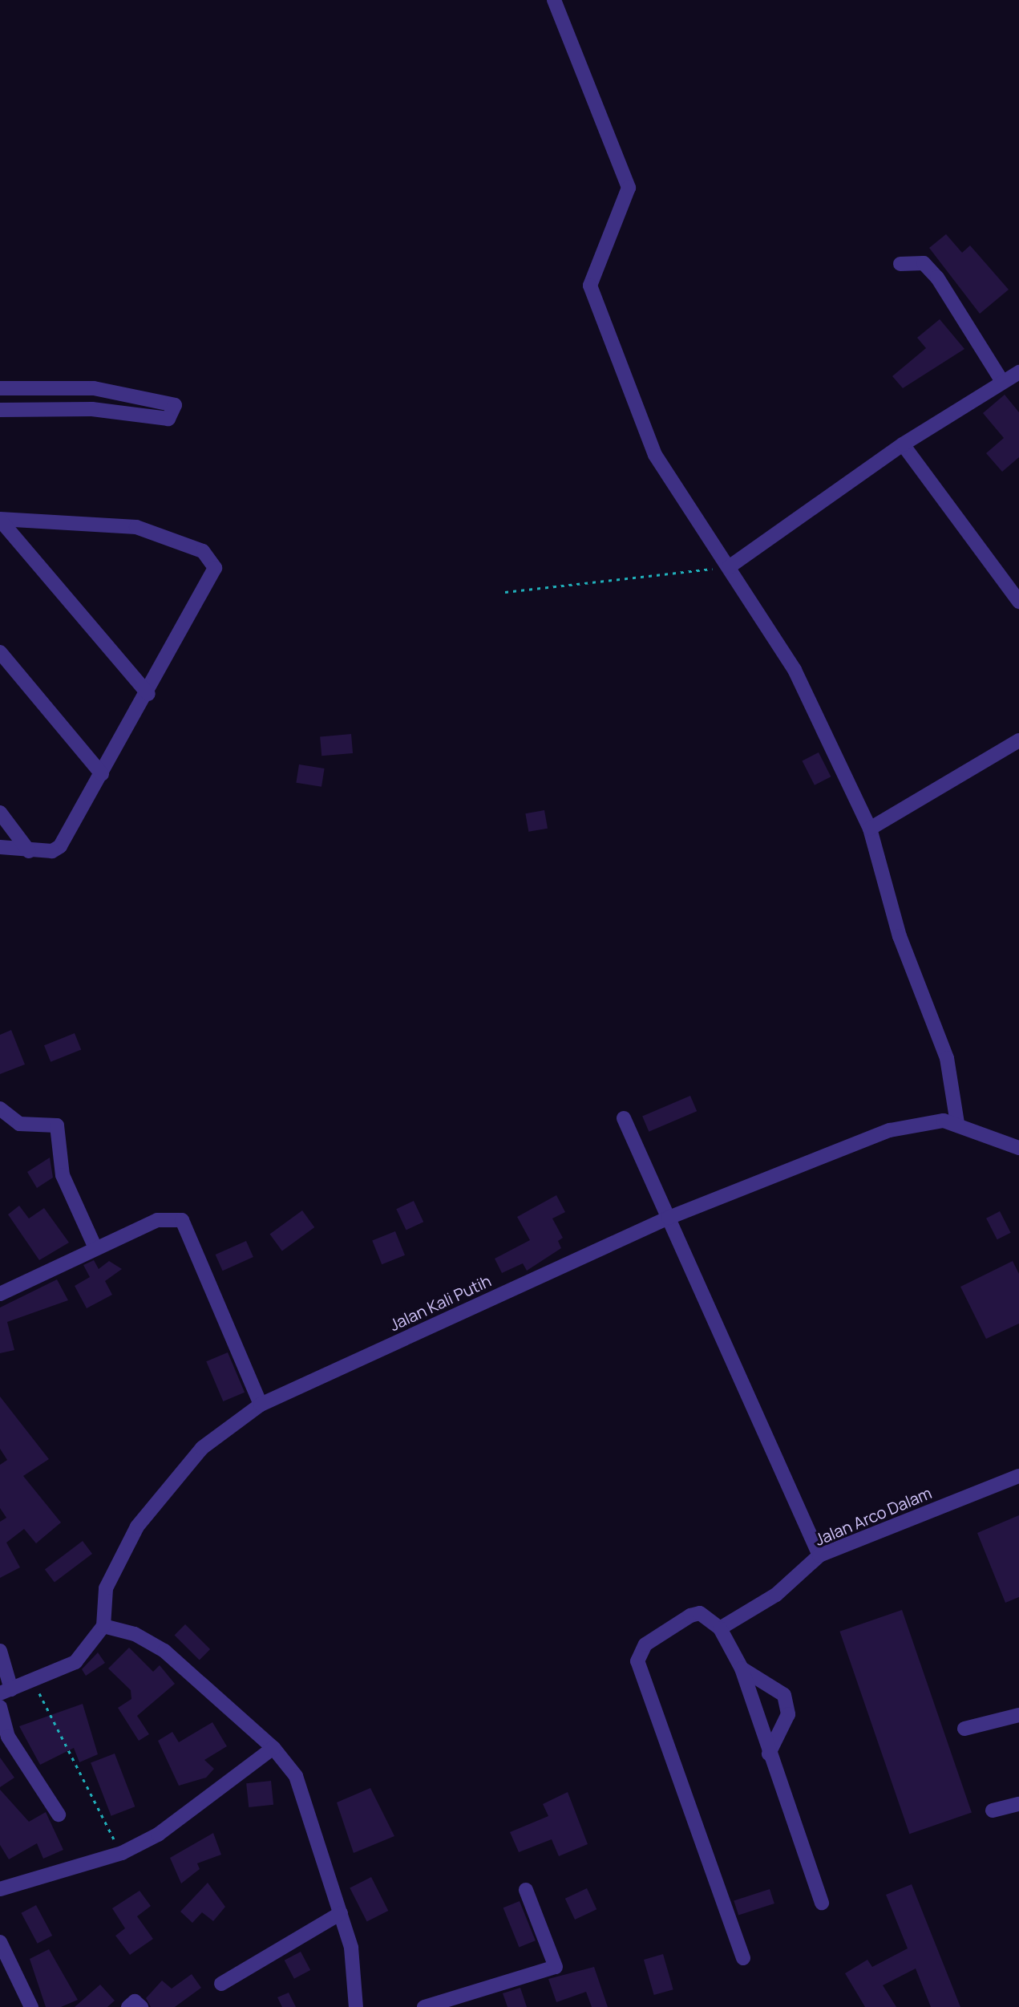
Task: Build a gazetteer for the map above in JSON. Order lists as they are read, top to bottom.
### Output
{
  "streets": {
    "street": ["Jalan Kali Putih", "Jalan Arco Dalam"]
  }
}
